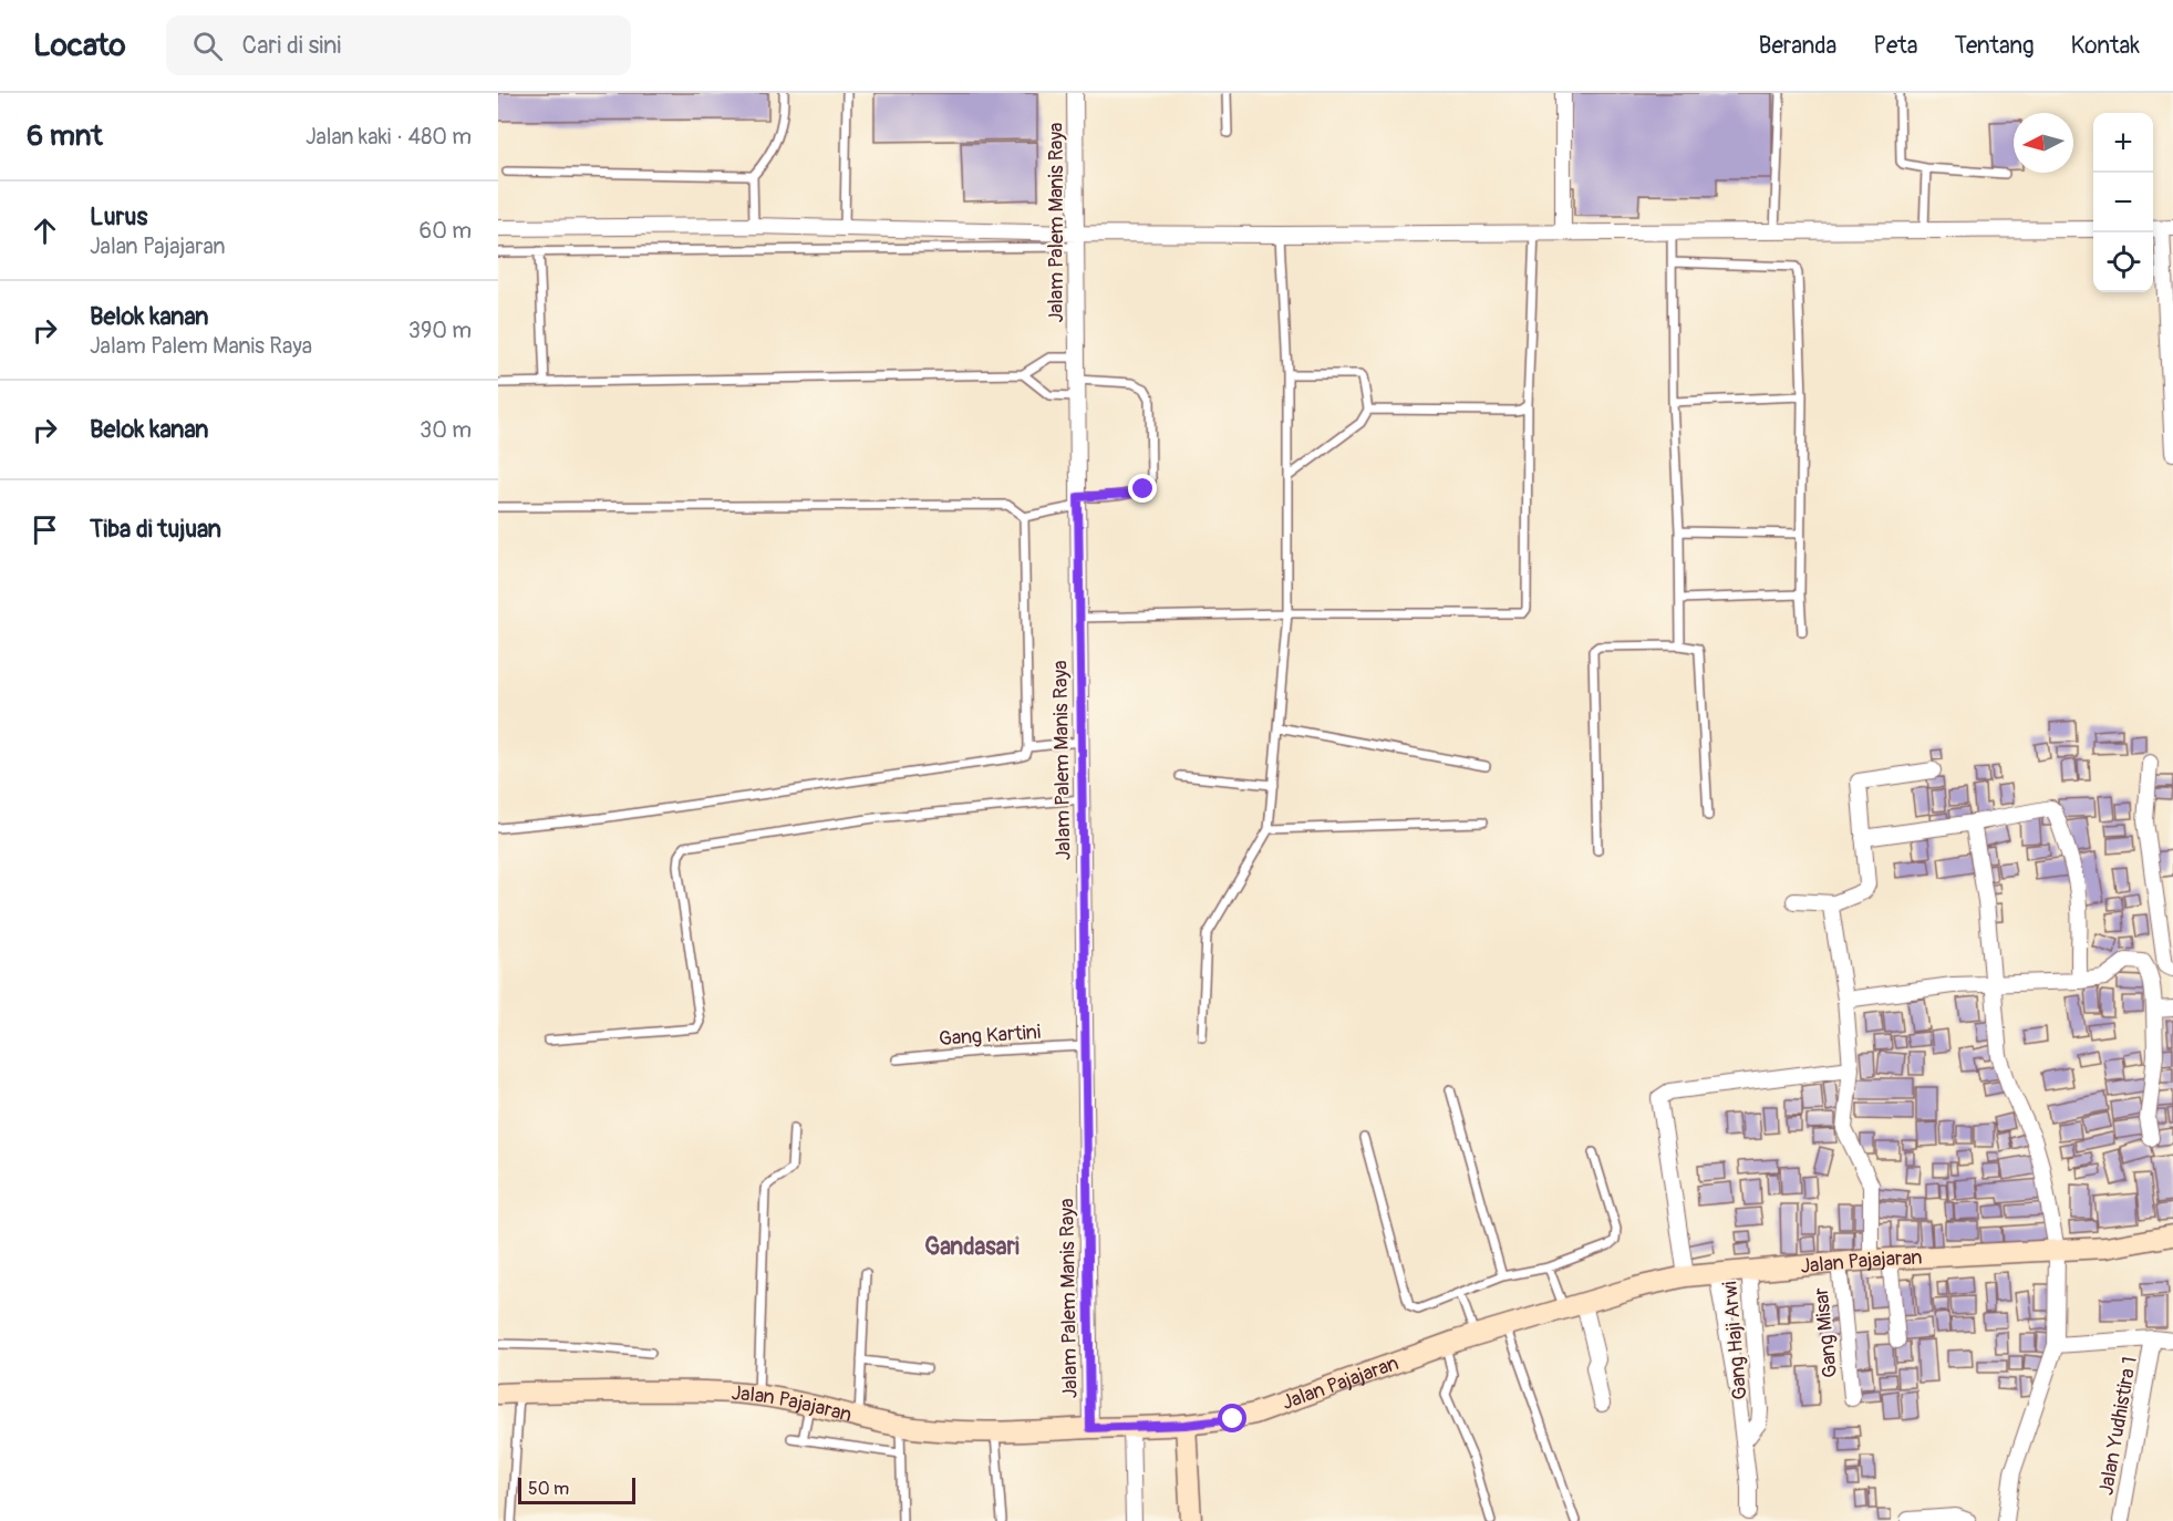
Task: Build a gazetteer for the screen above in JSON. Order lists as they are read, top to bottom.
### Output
{
  "streets": {
    "main road": ["Jalan Pajajaran"],
    "street": [
      "Jalam Palem Manis Raya",
      "Gang Misar",
      "Gang Haji Arwi",
      "Jalan Yudhistira 1"
    ],
    "lane": ["Gang Kartini"]
  },
  "crossings": [
    ["Jalam Palem Manis Raya", "Gang Kartini"],
    ["Jalam Palem Manis Raya", "Jalan Pajajaran"],
    ["Jalan Pajajaran", "Gang Misar"],
    ["Jalan Pajajaran", "Gang Haji Arwi"]
  ],
  "districts": ["Gandasari"],
  "scale_bar": "50 m",
  "north": "left",
  "page": {
    "header": "Locato",
    "search": "Cari di sini",
    "nav": [
      "Beranda",
      "Peta",
      "Tentang",
      "Kontak"
    ],
    "heading": ["6 mnt", "Jalan kaki · 480 m"],
    "map_buttons": ["+", "−"],
    "list": [
      ["Lurus", "Jalan Pajajaran", "60 m"],
      ["Belok kanan", "Jalam Palem Manis Raya", "390 m"],
      ["Belok kanan", "30 m"],
      "Tiba di tujuan"
    ],
    "scale": "50 m"
  }
}
